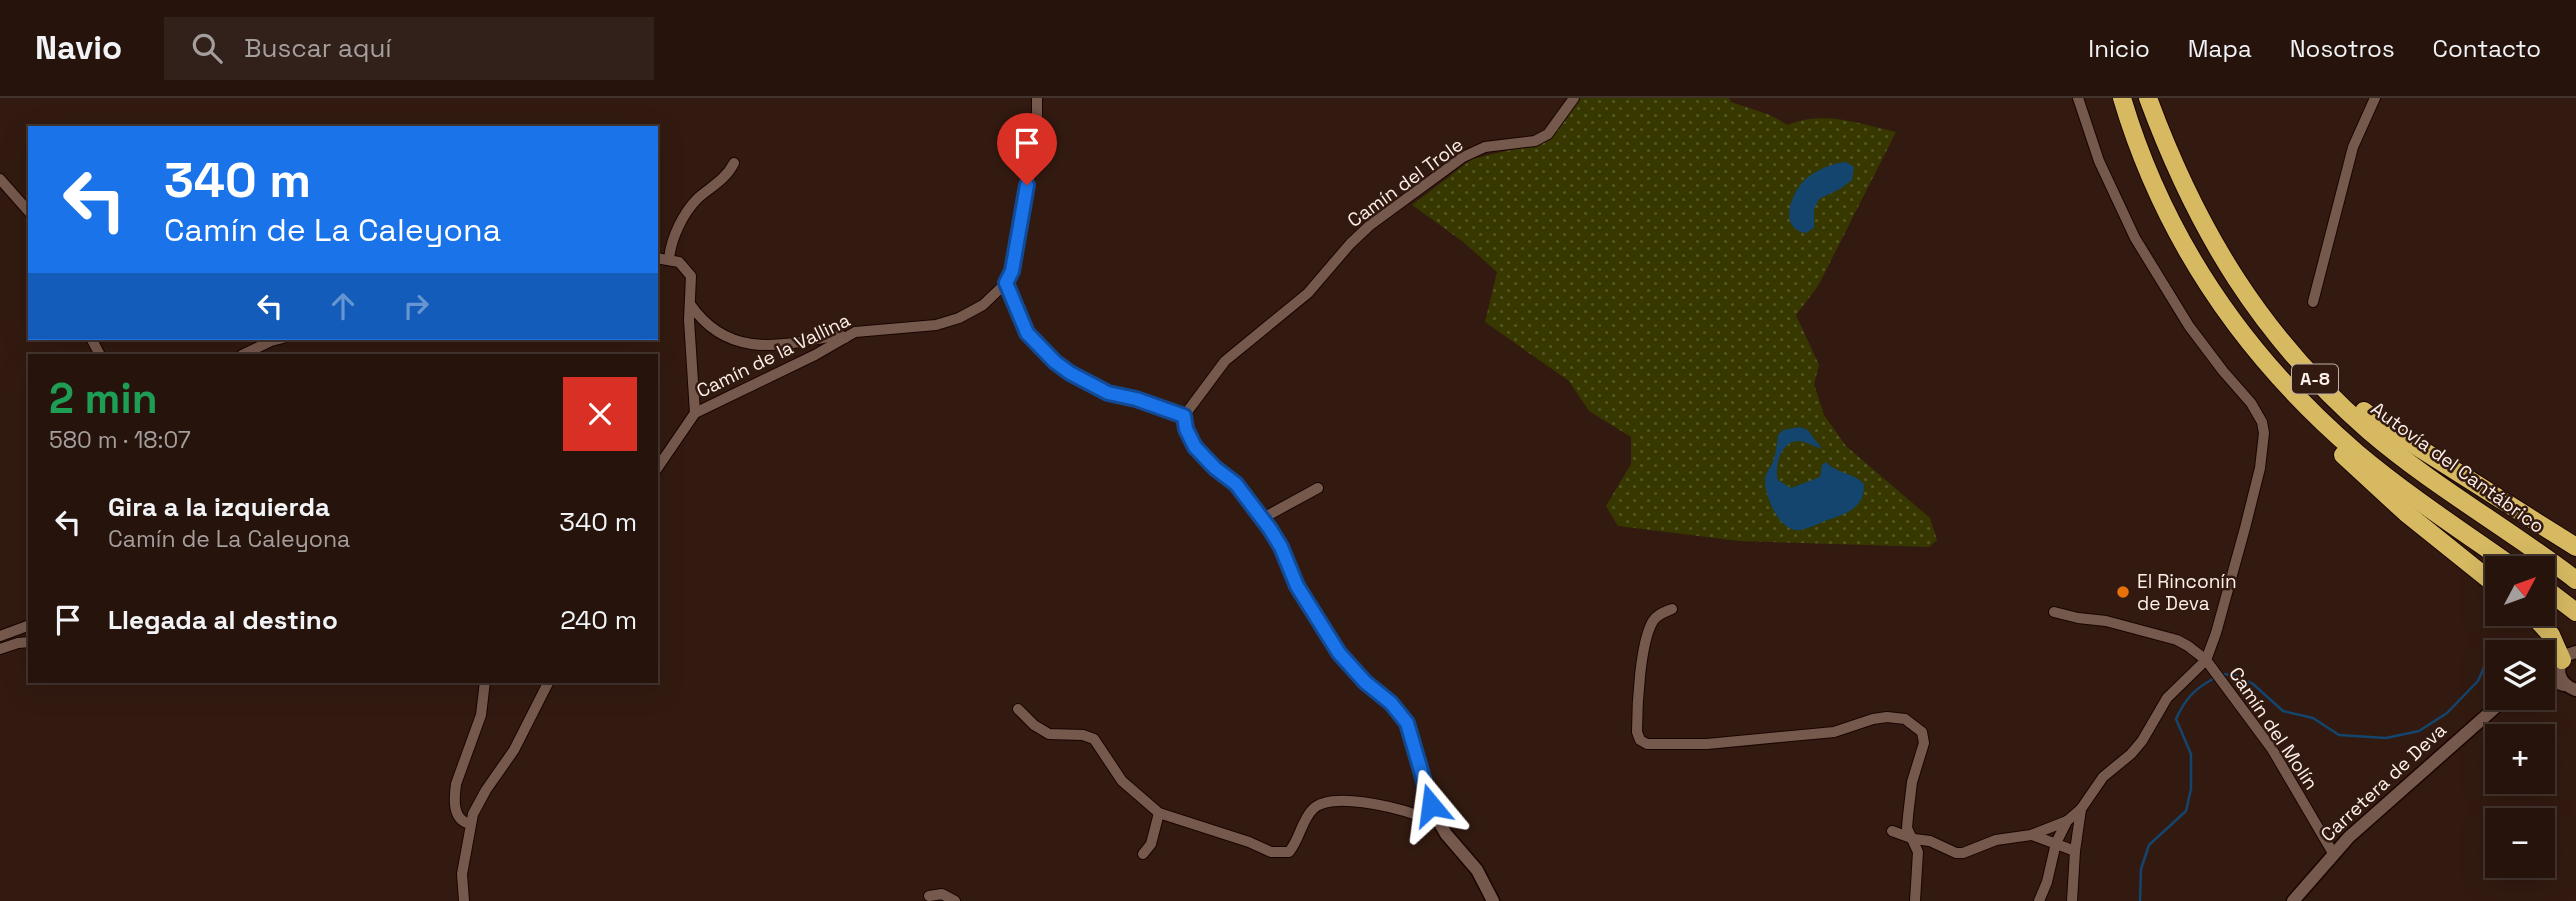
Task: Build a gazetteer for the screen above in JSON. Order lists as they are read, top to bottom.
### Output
{
  "streets": {
    "highway": ["A-8", "Autovía del Cantábrico"],
    "street": [
      "Camín del Trole",
      "Camín de la Vallina",
      "Camín del Molín",
      "Carretera de Deva"
    ]
  },
  "crossings": [
    ["Camín del Molín", "Carretera de Deva"]
  ],
  "places": ["El Rinconín de Deva"],
  "north": "top right",
  "page": {
    "header": "Navio",
    "search": "Buscar aquí",
    "nav": [
      "Inicio",
      "Mapa",
      "Nosotros",
      "Contacto"
    ],
    "turn": ["340 m", "Camín de La Caleyona"],
    "heading": ["2 min", "580 m · 18:07"],
    "list": [
      {
        "name": "Gira a la izquierda",
        "note": "Camín de La Caleyona",
        "value": "340 m"
      },
      {
        "name": "Llegada al destino",
        "value": "240 m"
      }
    ],
    "map_buttons": ["+", "−"]
  }
}
